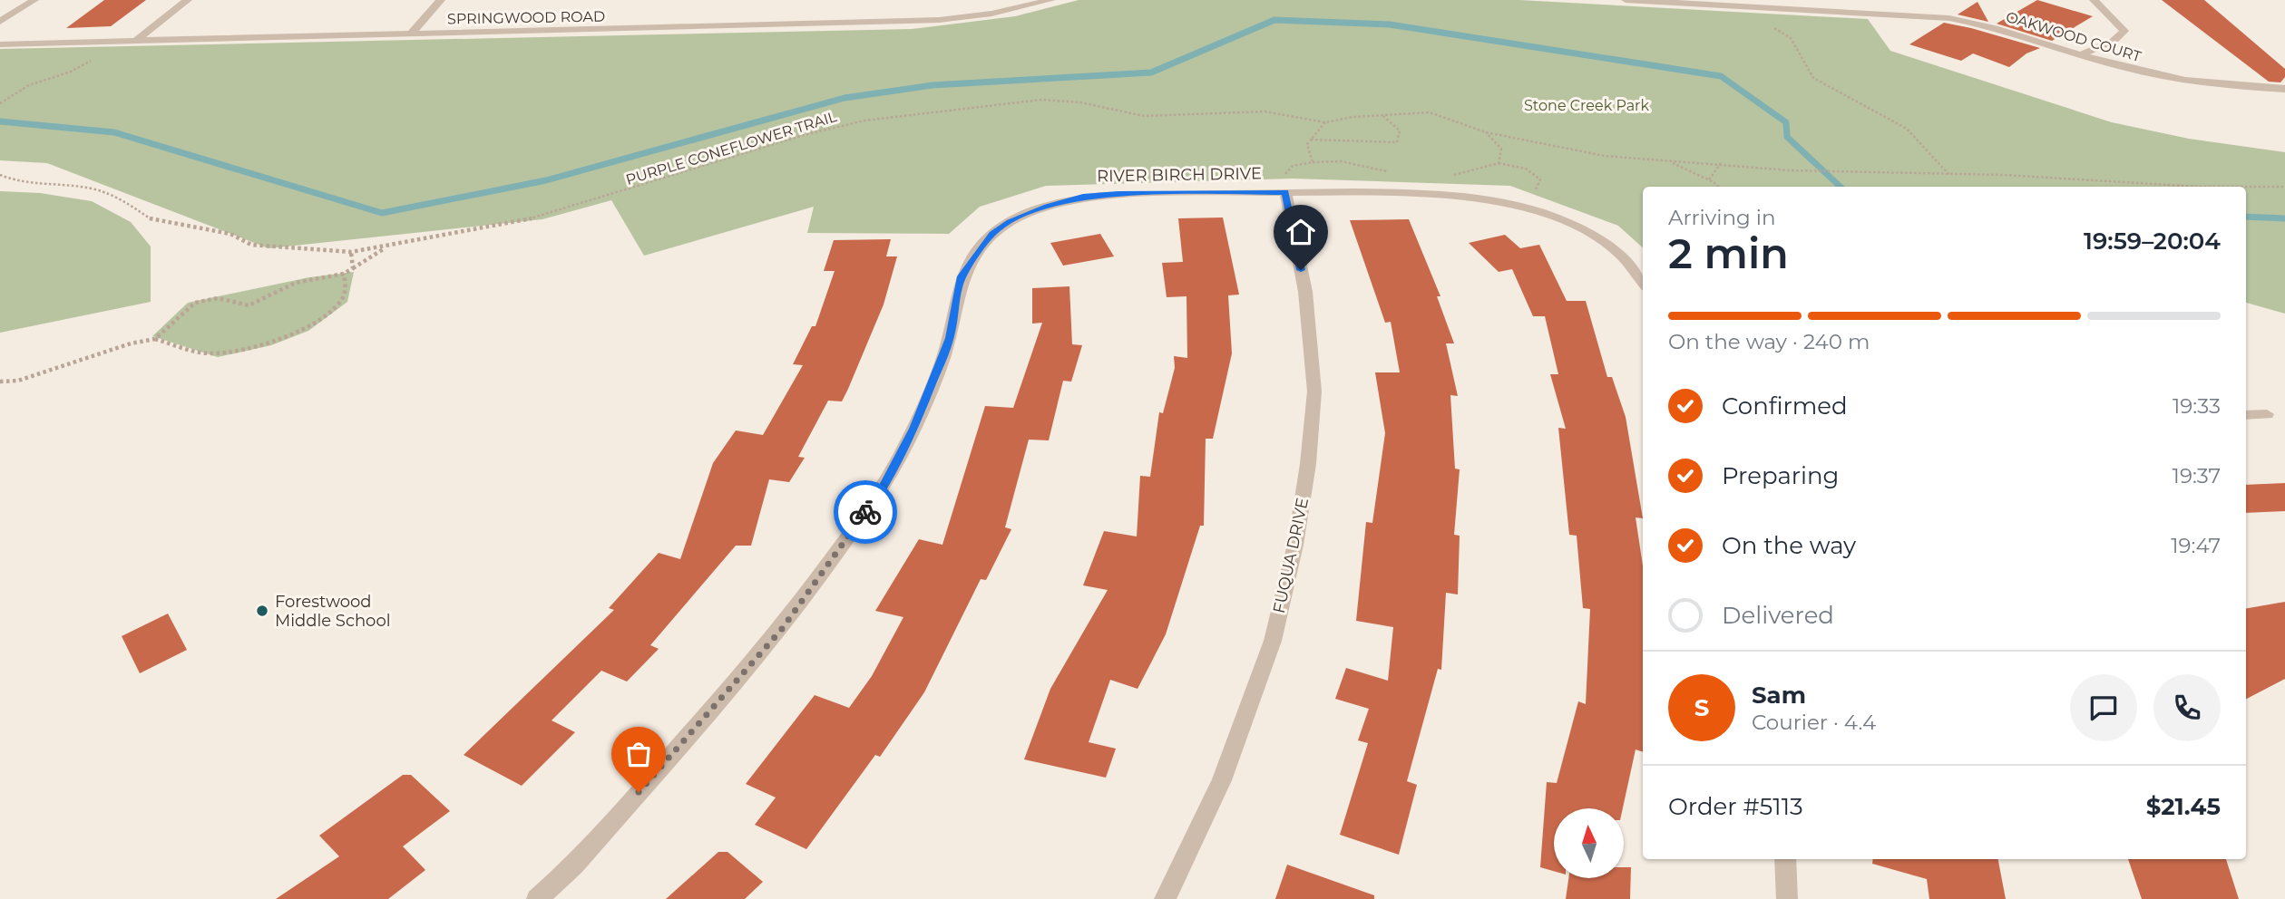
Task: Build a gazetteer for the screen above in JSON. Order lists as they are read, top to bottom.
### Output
{
  "streets": {
    "street": [
      "SPRINGWOOD ROAD",
      "OAKWOOD COURT",
      "RIVER BIRCH DRIVE",
      "FUQUA DRIVE"
    ],
    "path": ["PURPLE CONEFLOWER TRAIL"]
  },
  "crossings": [
    ["RIVER BIRCH DRIVE", "FUQUA DRIVE"]
  ],
  "parks": ["Stone Creek Park"],
  "places": ["Forestwood Middle School"],
  "north": "top",
  "page": {
    "heading": ["2 min", "Arriving in", "19:59–20:04"],
    "panel": [
      "Sam",
      "Courier · 4.4",
      "Order #5113",
      "$21.45"
    ],
    "bar": "On the way · 240 m",
    "list": [
      ["Confirmed", "19:33"],
      ["Preparing", "19:37"],
      ["On the way", "19:47"],
      "Delivered"
    ],
    "round": "S"
  }
}
